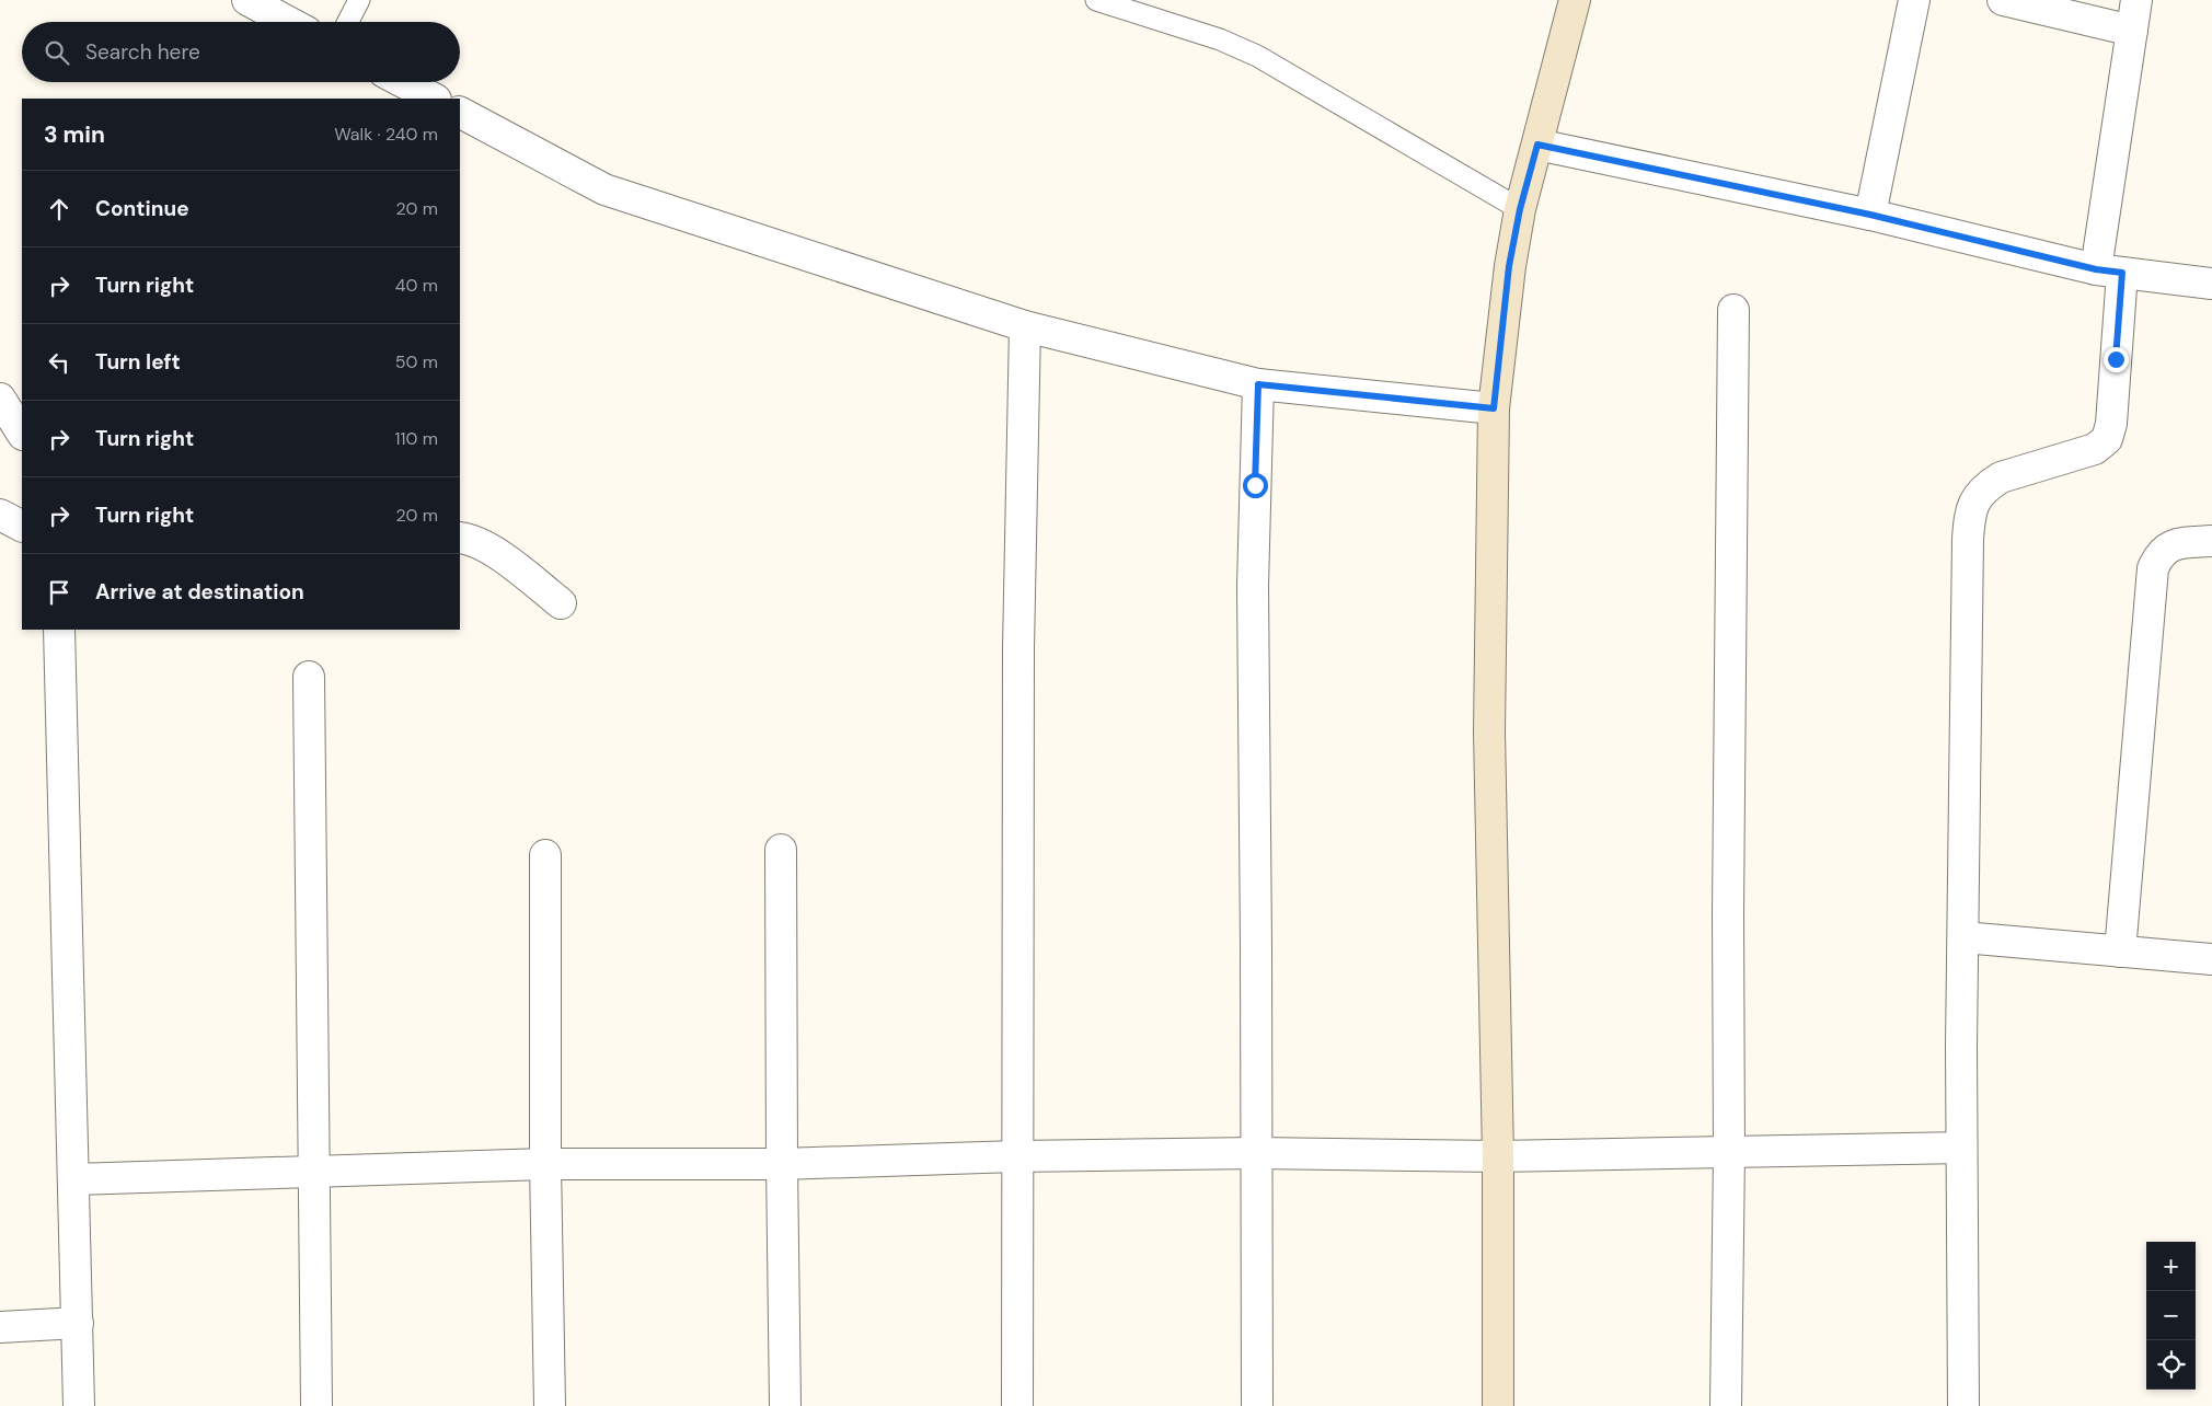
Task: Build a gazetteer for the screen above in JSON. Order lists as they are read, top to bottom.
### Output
{
  "page": {
    "search": "Search here",
    "heading": ["3 min", "Walk · 240 m"],
    "list": [
      ["Continue", "20 m"],
      ["Turn right", "40 m"],
      ["Turn left", "50 m"],
      ["Turn right", "110 m"],
      ["Turn right", "20 m"],
      "Arrive at destination"
    ],
    "map_buttons": ["+", "−"]
  }
}
